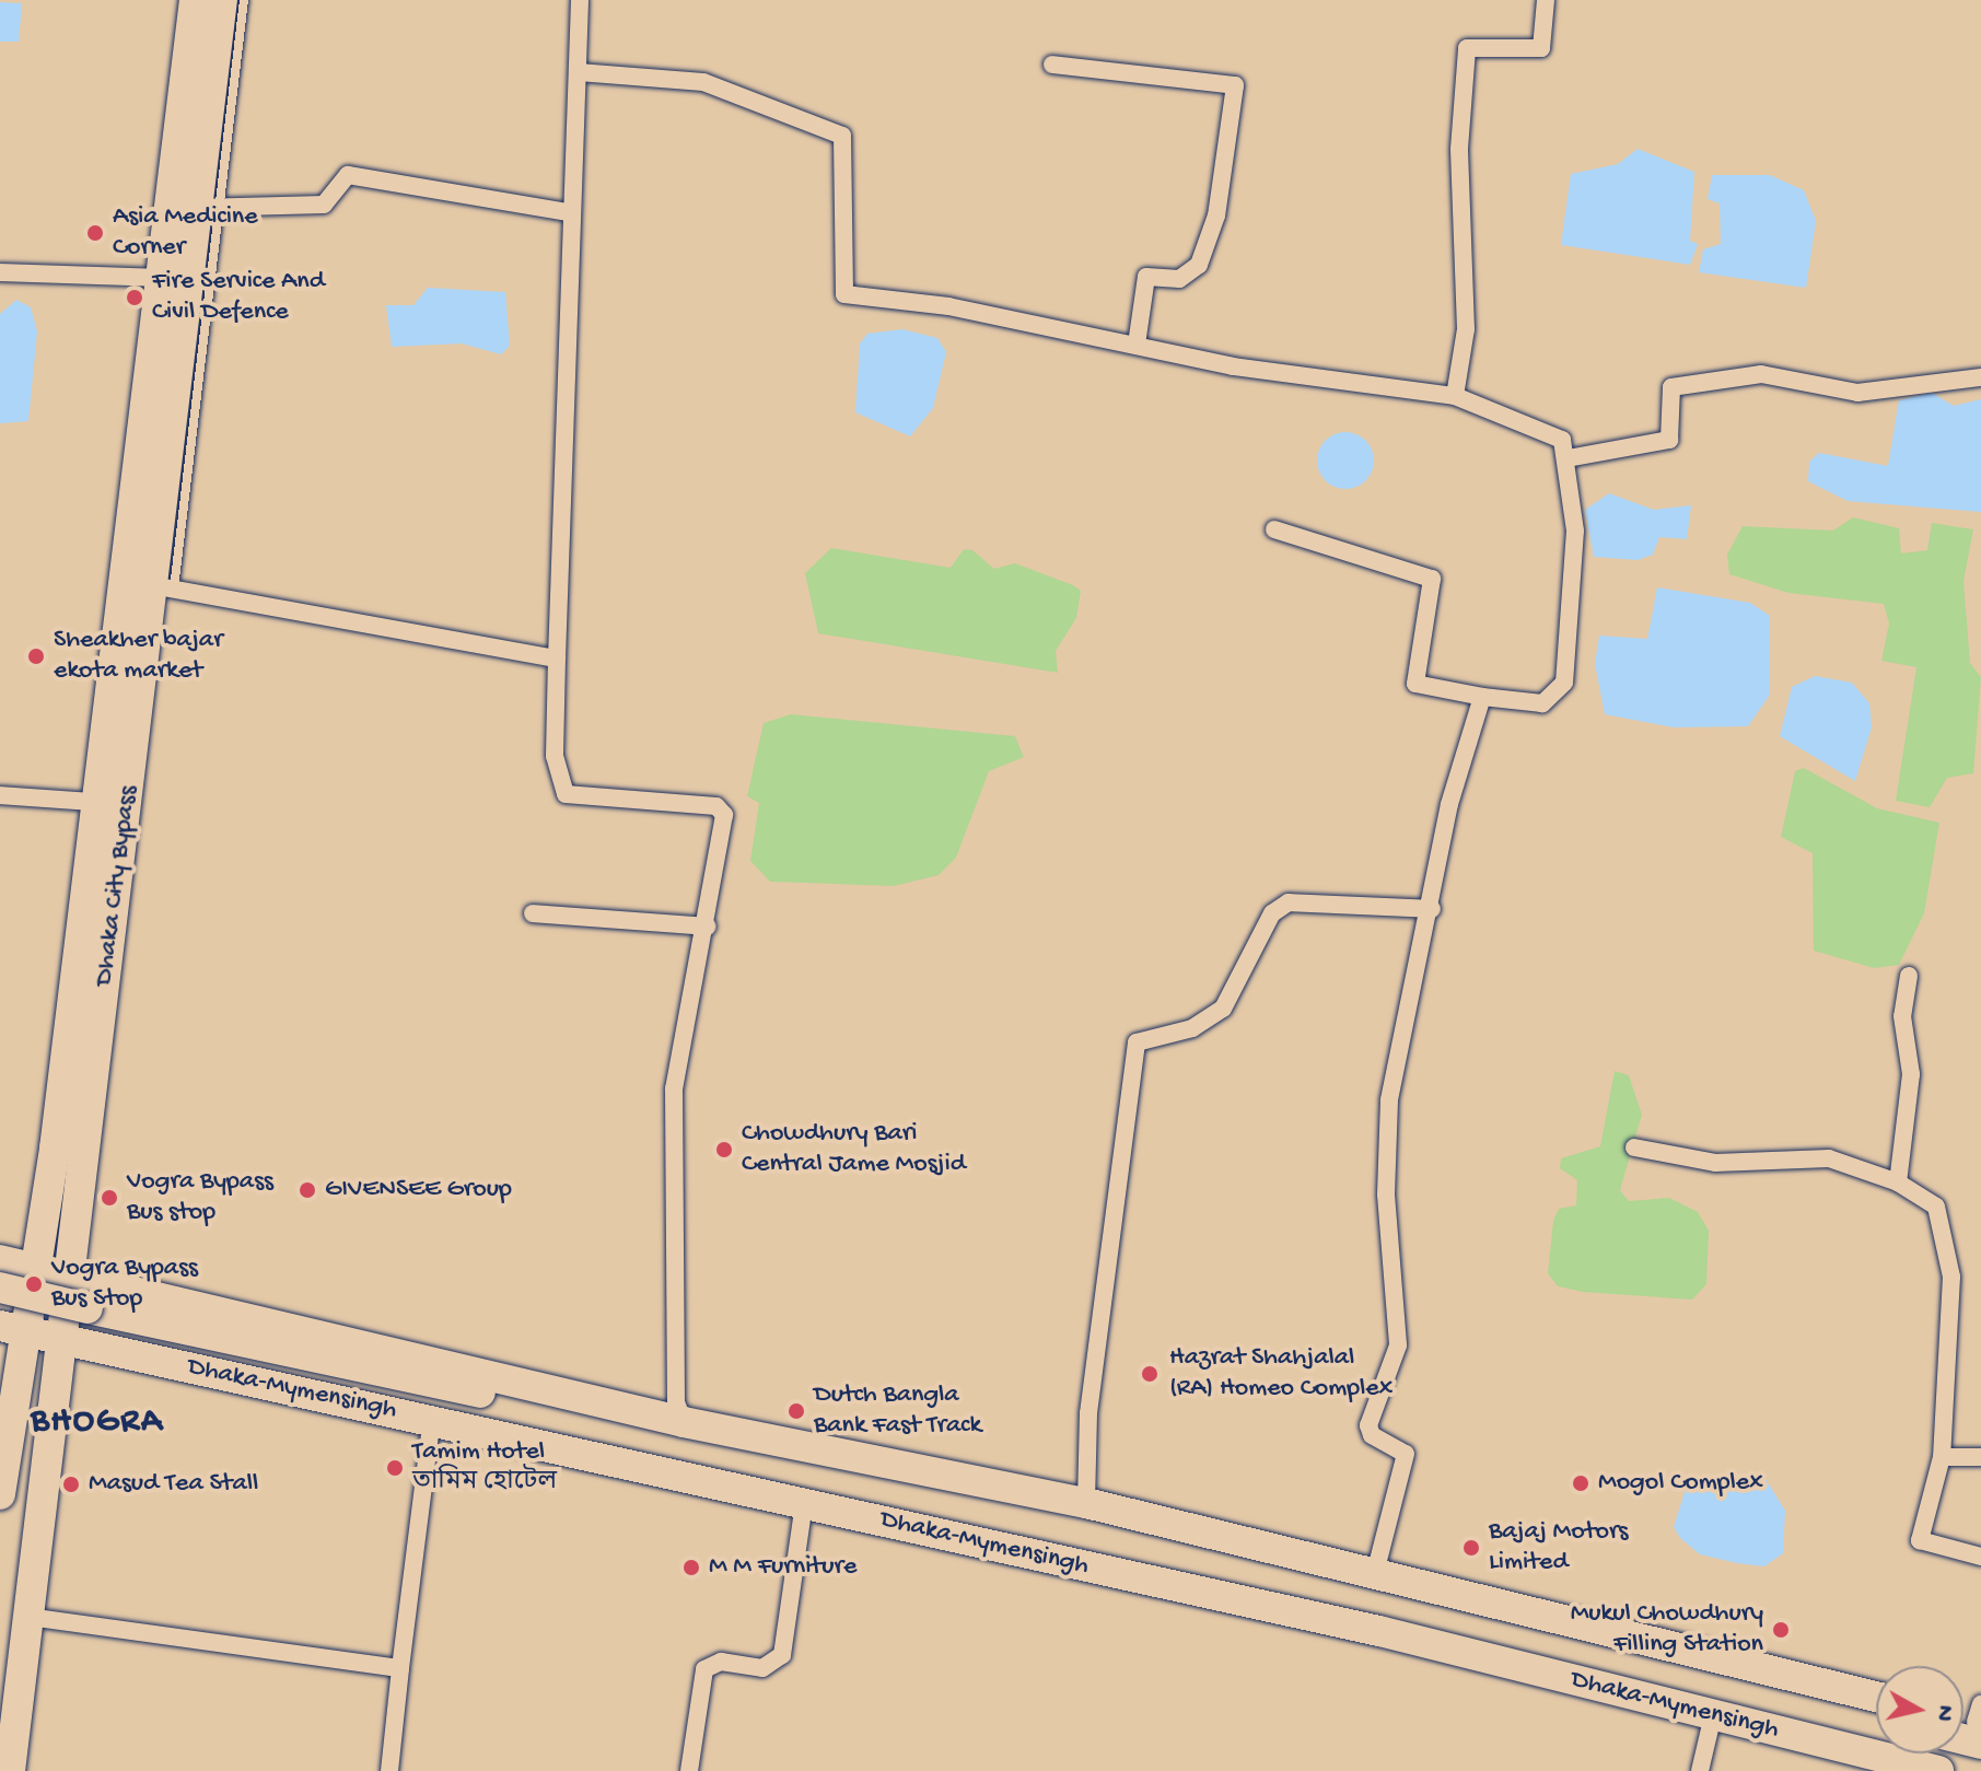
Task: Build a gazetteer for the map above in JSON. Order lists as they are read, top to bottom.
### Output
{
  "streets": {
    "highway": ["Dhaka City Bypass", "Dhaka-Mymensingh"]
  },
  "crossings": [
    ["Dhaka City Bypass", "Dhaka-Mymensingh"]
  ],
  "districts": ["BHOGRA"],
  "places": [
    "Asia Medicine Corner",
    "Fire Service And Civil Defence",
    "Sheakher bajar ekota market",
    "Chowdhury Bari Central Jame Mosjid",
    "GIVENSEE Group",
    "Vogra Bypass Bus stop",
    "Vogra Bypass Bus Stop",
    "Hazrat Shahjalal (RA) Homeo Complex",
    "Dutch Bangla Bank Fast Track",
    "Tamim Hotel তামিম হোটেল",
    "Mogol Complex",
    "Masud Tea Stall",
    "Bajaj Motors Limited",
    "M M Furniture",
    "Mukul Chowdhury Filling Station"
  ],
  "north": "right"
}
